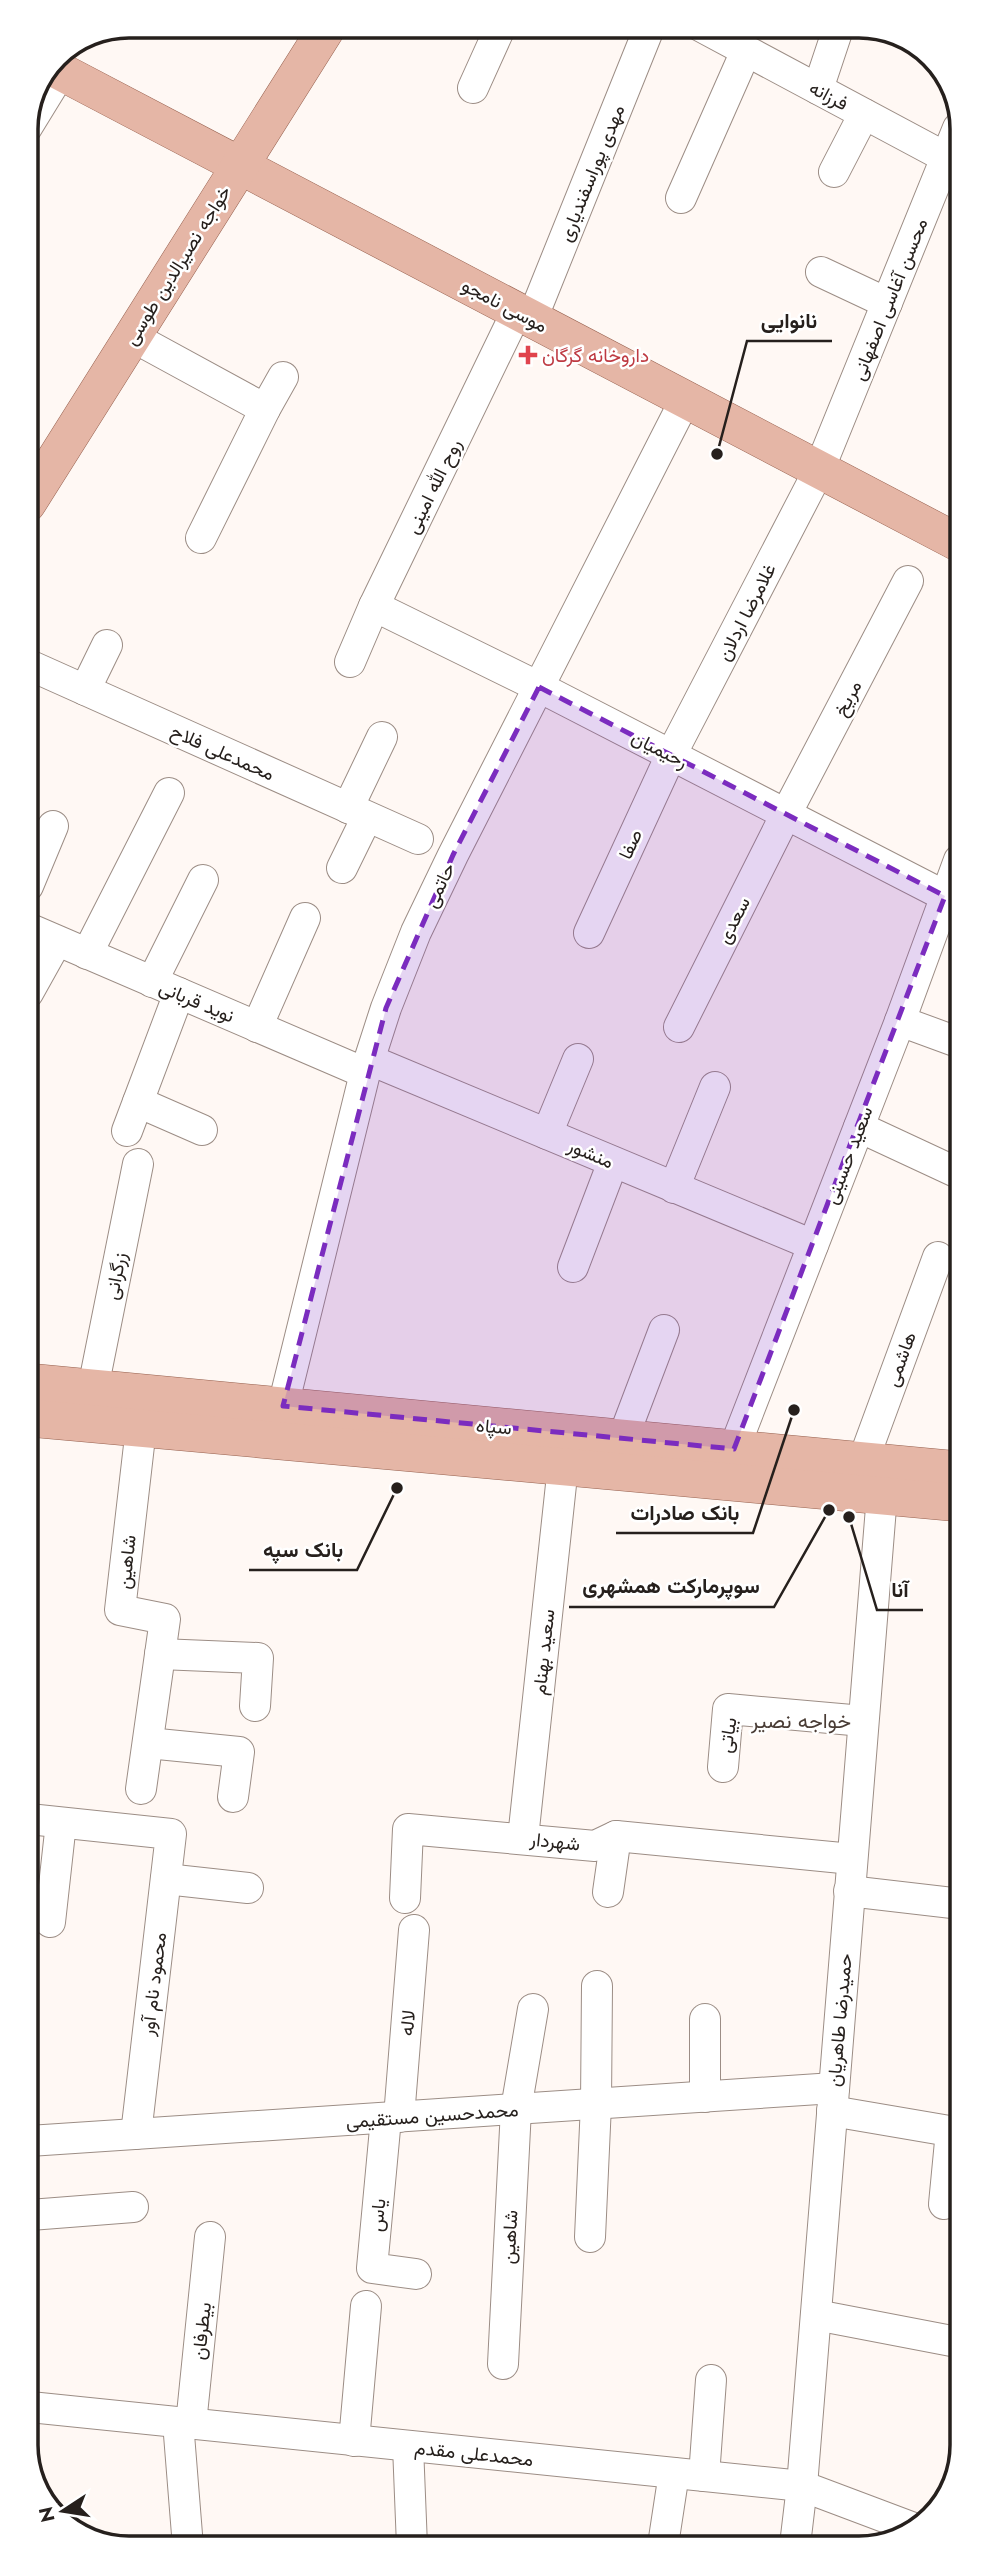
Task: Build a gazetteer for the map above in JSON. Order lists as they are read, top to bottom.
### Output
{
  "streets": {
    "main road": ["خواجه نصیرالدین طوسی", "موسی نامجو", "سپاه"],
    "street": [
      "فرزانه",
      "مهدی پوراسفندیاری",
      "محسن آغاسی اصفهانی",
      "روح الله امینی",
      "غلامرضا اردلان",
      "مریخ",
      "رحیمیان",
      "محمدعلی فلاح",
      "صفا",
      "حاتمی",
      "سعدی",
      "نوید قربانی",
      "منشور",
      "سعید حسینی",
      "زرگرانی",
      "هاشمی",
      "شاهین",
      "سعید بهنام",
      "بیاتی",
      "شهردار",
      "محمود نام آور",
      "حمیدرضا طاهریان",
      "لاله",
      "محمدحسین مستقیمی",
      "یاس",
      "بیطرفان",
      "محمدعلی مقدم"
    ]
  },
  "crossings": [
    ["مهدی پوراسفندیاری", "موسی نامجو"],
    ["مهدی پوراسفندیاری", "روح الله امینی"],
    ["خواجه نصیرالدین طوسی", "موسی نامجو"],
    ["محسن آغاسی اصفهانی", "موسی نامجو"],
    ["محسن آغاسی اصفهانی", "غلامرضا اردلان"],
    ["موسی نامجو", "روح الله امینی"],
    ["موسی نامجو", "غلامرضا اردلان"],
    ["موسی نامجو", "حاتمی"],
    ["روح الله امینی", "رحیمیان"],
    ["غلامرضا اردلان", "رحیمیان"],
    ["غلامرضا اردلان", "صفا"],
    ["مریخ", "رحیمیان"],
    ["مریخ", "سعدی"],
    ["رحیمیان", "صفا"],
    ["رحیمیان", "حاتمی"],
    ["رحیمیان", "سعدی"],
    ["رحیمیان", "سعید حسینی"],
    ["حاتمی", "نوید قربانی"],
    ["حاتمی", "منشور"],
    ["حاتمی", "سپاه"],
    ["نوید قربانی", "منشور"],
    ["منشور", "سعید حسینی"],
    ["سعید حسینی", "سپاه"],
    ["زرگرانی", "سپاه"],
    ["هاشمی", "سپاه"],
    ["سپاه", "شاهین"],
    ["سپاه", "سعید بهنام"],
    ["سپاه", "حمیدرضا طاهریان"],
    ["شاهین", "محمدحسین مستقیمی"],
    ["سعید بهنام", "شهردار"],
    ["بیاتی", "حمیدرضا طاهریان"],
    ["شهردار", "حمیدرضا طاهریان"],
    ["محمود نام آور", "محمدحسین مستقیمی"],
    ["حمیدرضا طاهریان", "محمدحسین مستقیمی"],
    ["حمیدرضا طاهریان", "محمدعلی مقدم"],
    ["لاله", "محمدحسین مستقیمی"],
    ["لاله", "یاس"],
    ["محمدحسین مستقیمی", "یاس"],
    ["بیطرفان", "محمدعلی مقدم"]
  ],
  "districts": ["خواجه نصیر"],
  "places": {
    "health": ["داروخانه گرگان"],
    "other": [
      "نانوایی",
      "بانک صادرات",
      "بانک سپه",
      "سوپرمارکت همشهری",
      "آنا"
    ]
  },
  "north": "left"
}
